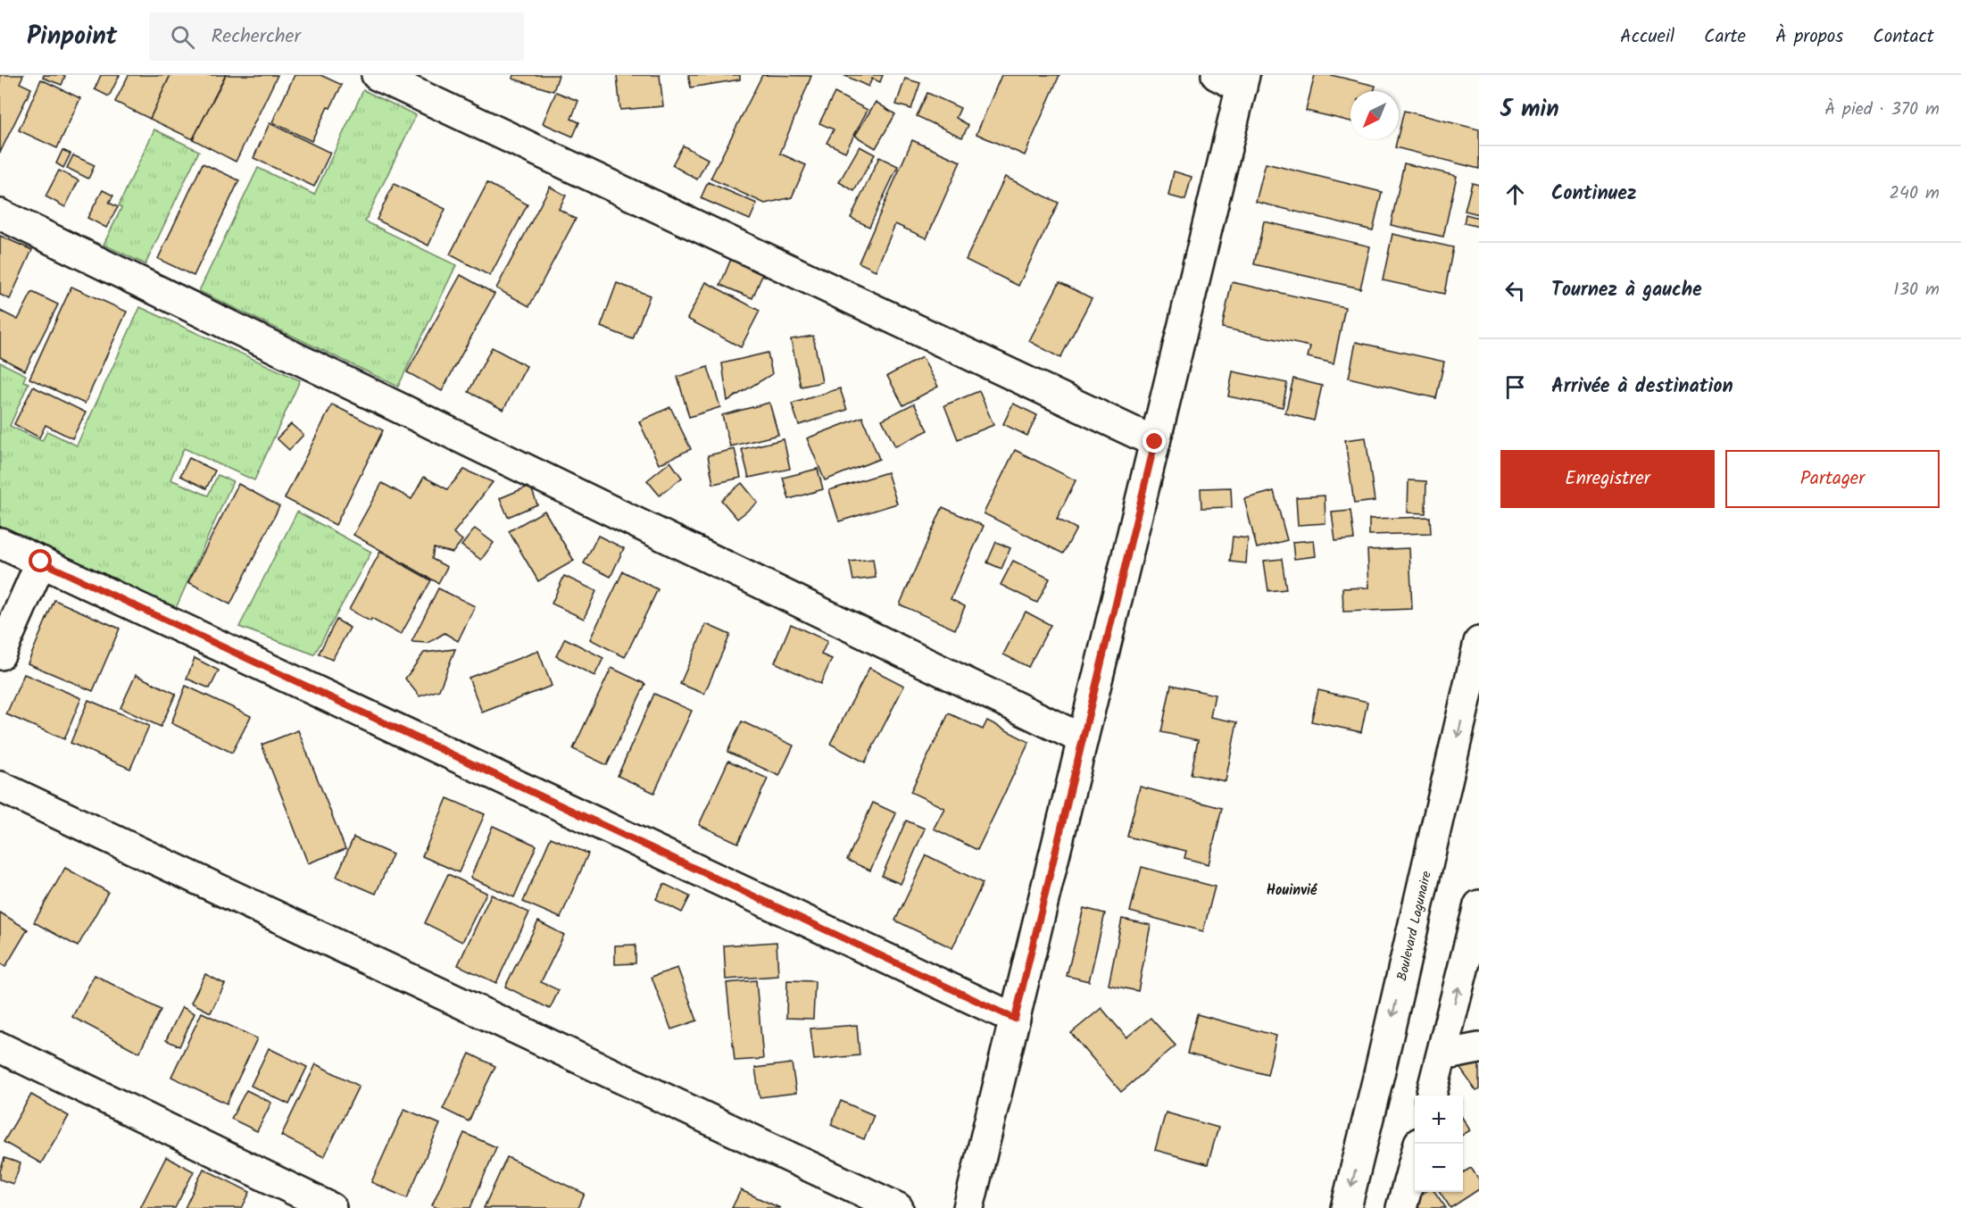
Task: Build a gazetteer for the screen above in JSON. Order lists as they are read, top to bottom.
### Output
{
  "streets": {
    "street": ["Boulevard Lagunaire"]
  },
  "districts": ["Houinvié"],
  "north": "bottom left",
  "page": {
    "header": "Pinpoint",
    "search": "Rechercher",
    "nav": [
      "Accueil",
      "Carte",
      "À propos",
      "Contact"
    ],
    "heading": ["5 min", "À pied · 370 m"],
    "list": [
      ["Continuez", "240 m"],
      ["Tournez à gauche", "130 m"],
      "Arrivée à destination"
    ],
    "buttons": ["Enregistrer", "Partager"],
    "map_buttons": ["+", "−"]
  }
}
